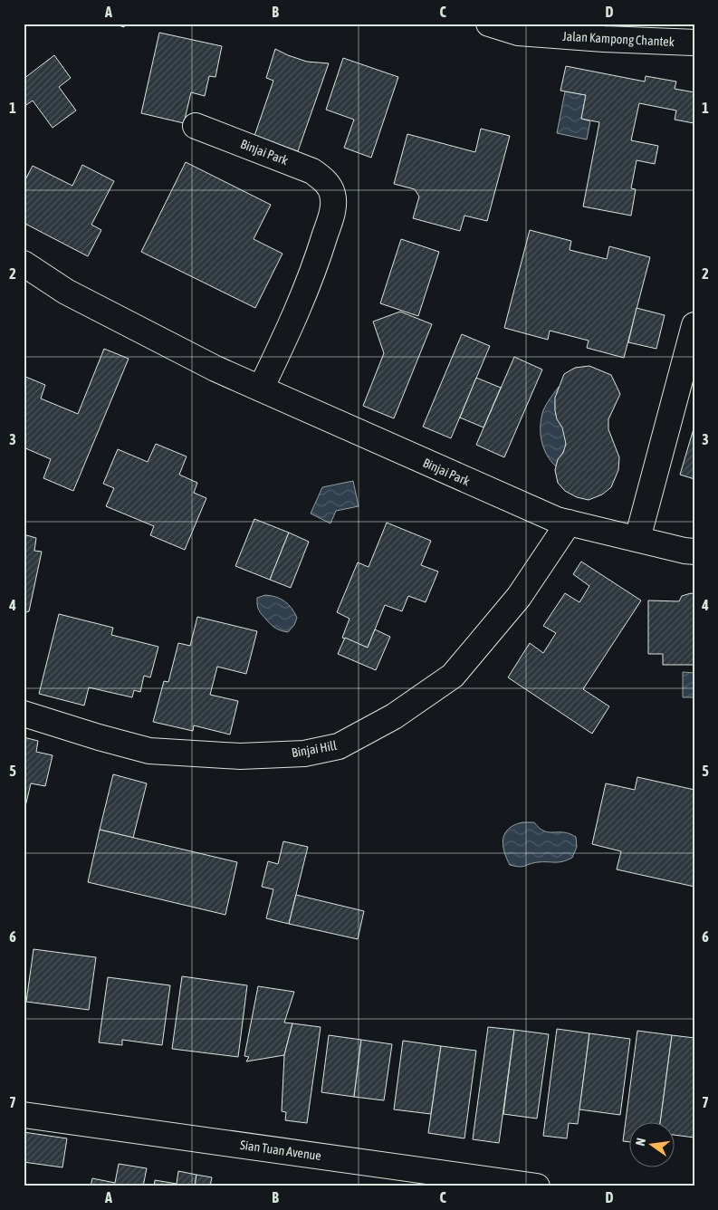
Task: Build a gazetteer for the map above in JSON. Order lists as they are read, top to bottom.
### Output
{
  "streets": {
    "street": [
      "Jalan Kampong Chantek",
      "Binjai Park",
      "Binjai Hill",
      "Sian Tuan Avenue"
    ]
  },
  "crossings": [
    ["Binjai Park", "Binjai Hill"]
  ],
  "north": "left",
  "grid": {
    "columns": [
      "A",
      "B",
      "C",
      "D"
    ],
    "rows": [
      "1",
      "2",
      "3",
      "4",
      "5",
      "6",
      "7"
    ]
  }
}
